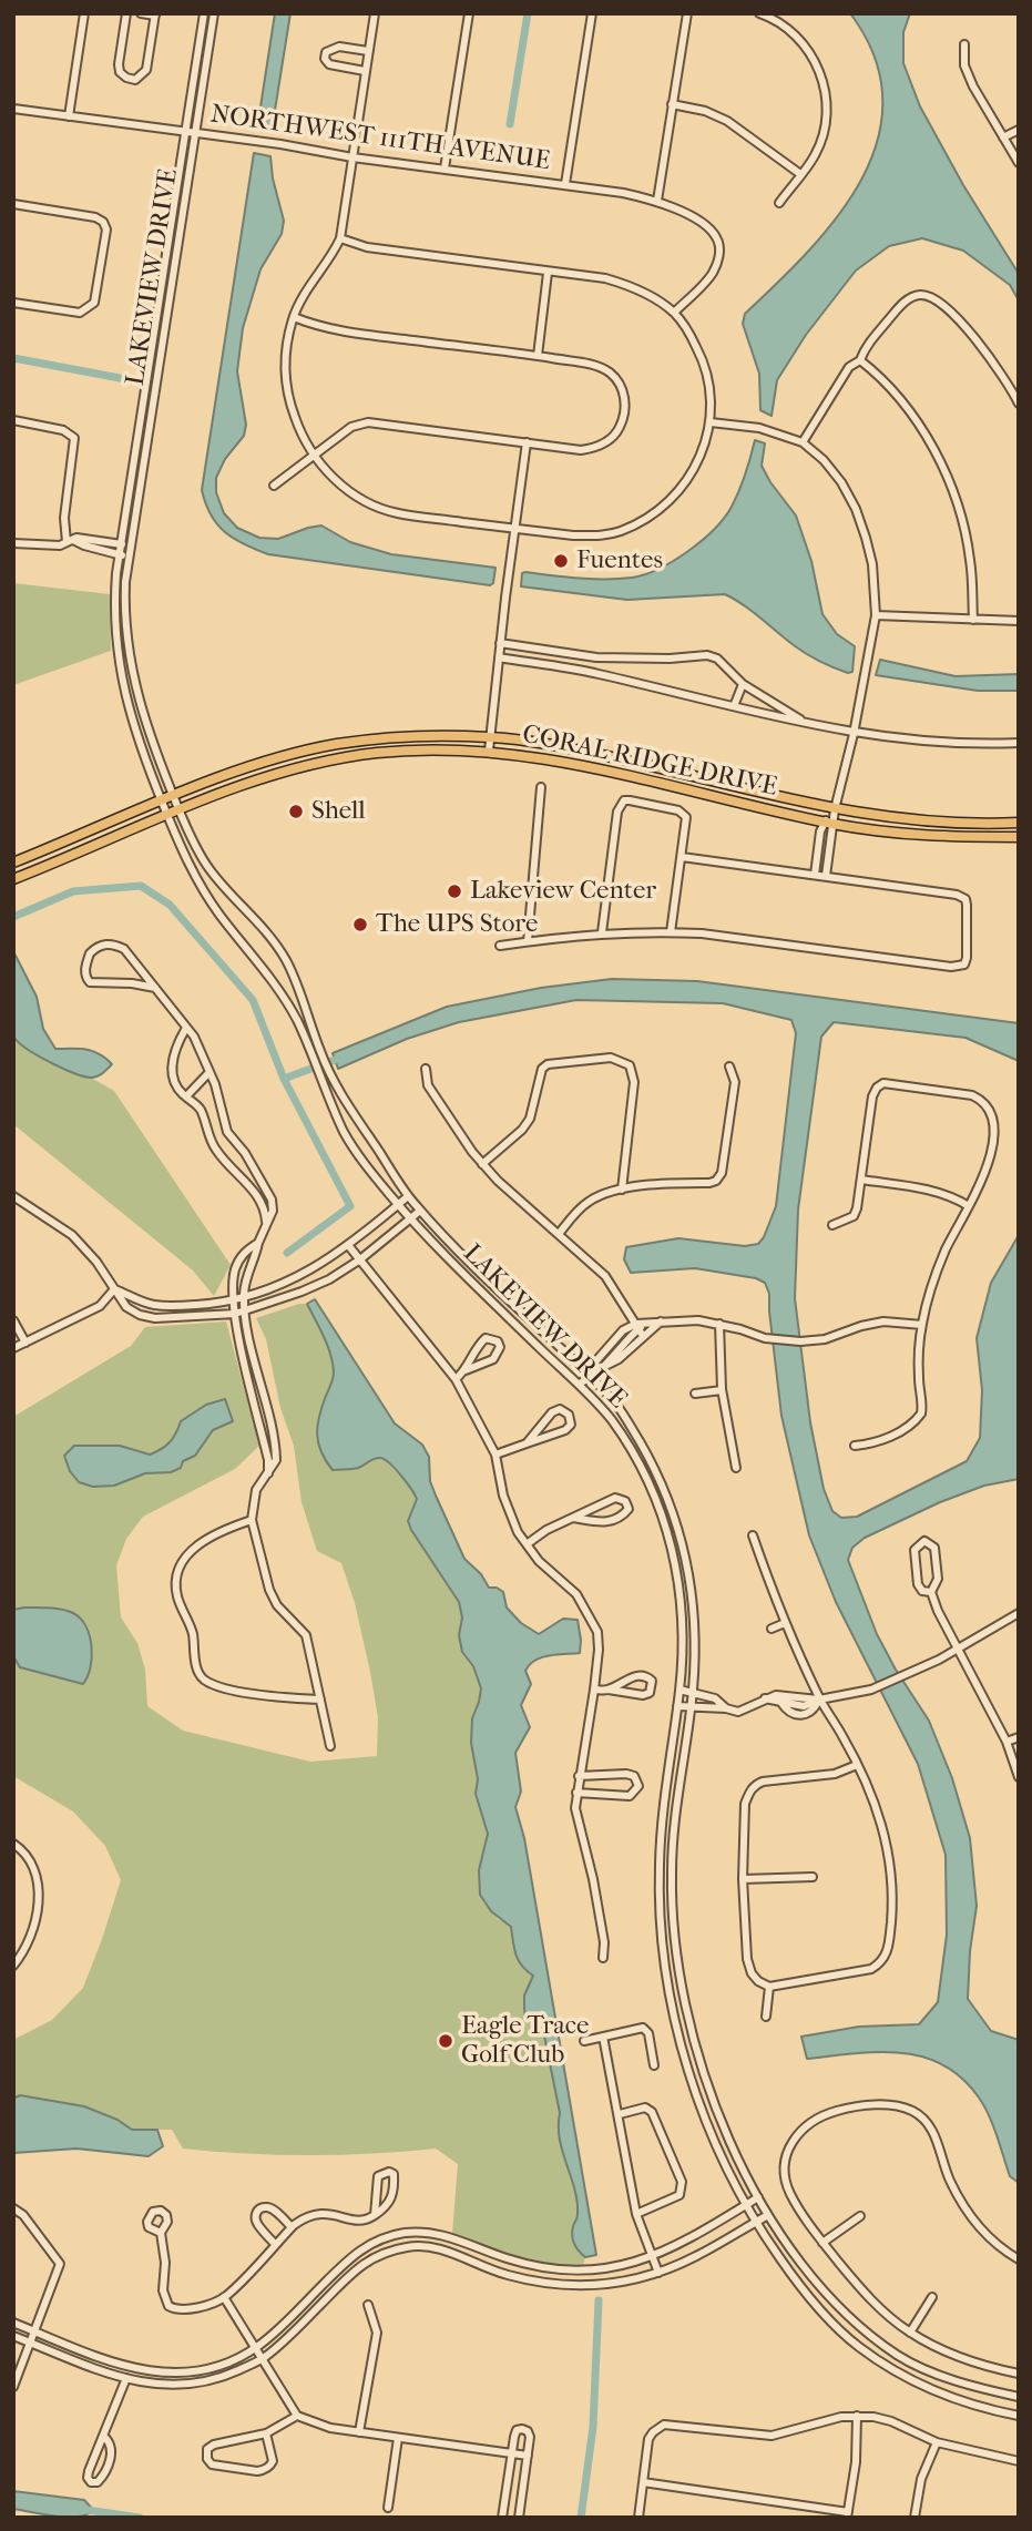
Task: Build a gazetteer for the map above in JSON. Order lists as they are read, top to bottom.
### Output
{
  "streets": {
    "main road": ["CORAL RIDGE DRIVE"],
    "street": ["NORTHWEST 111TH AVENUE", "LAKEVIEW DRIVE"]
  },
  "crossings": [
    ["NORTHWEST 111TH AVENUE", "LAKEVIEW DRIVE"],
    ["LAKEVIEW DRIVE", "CORAL RIDGE DRIVE"]
  ],
  "places": [
    "Fuentes",
    "Shell",
    "Lakeview Center",
    "The UPS Store",
    "Eagle Trace Golf Club"
  ]
}
